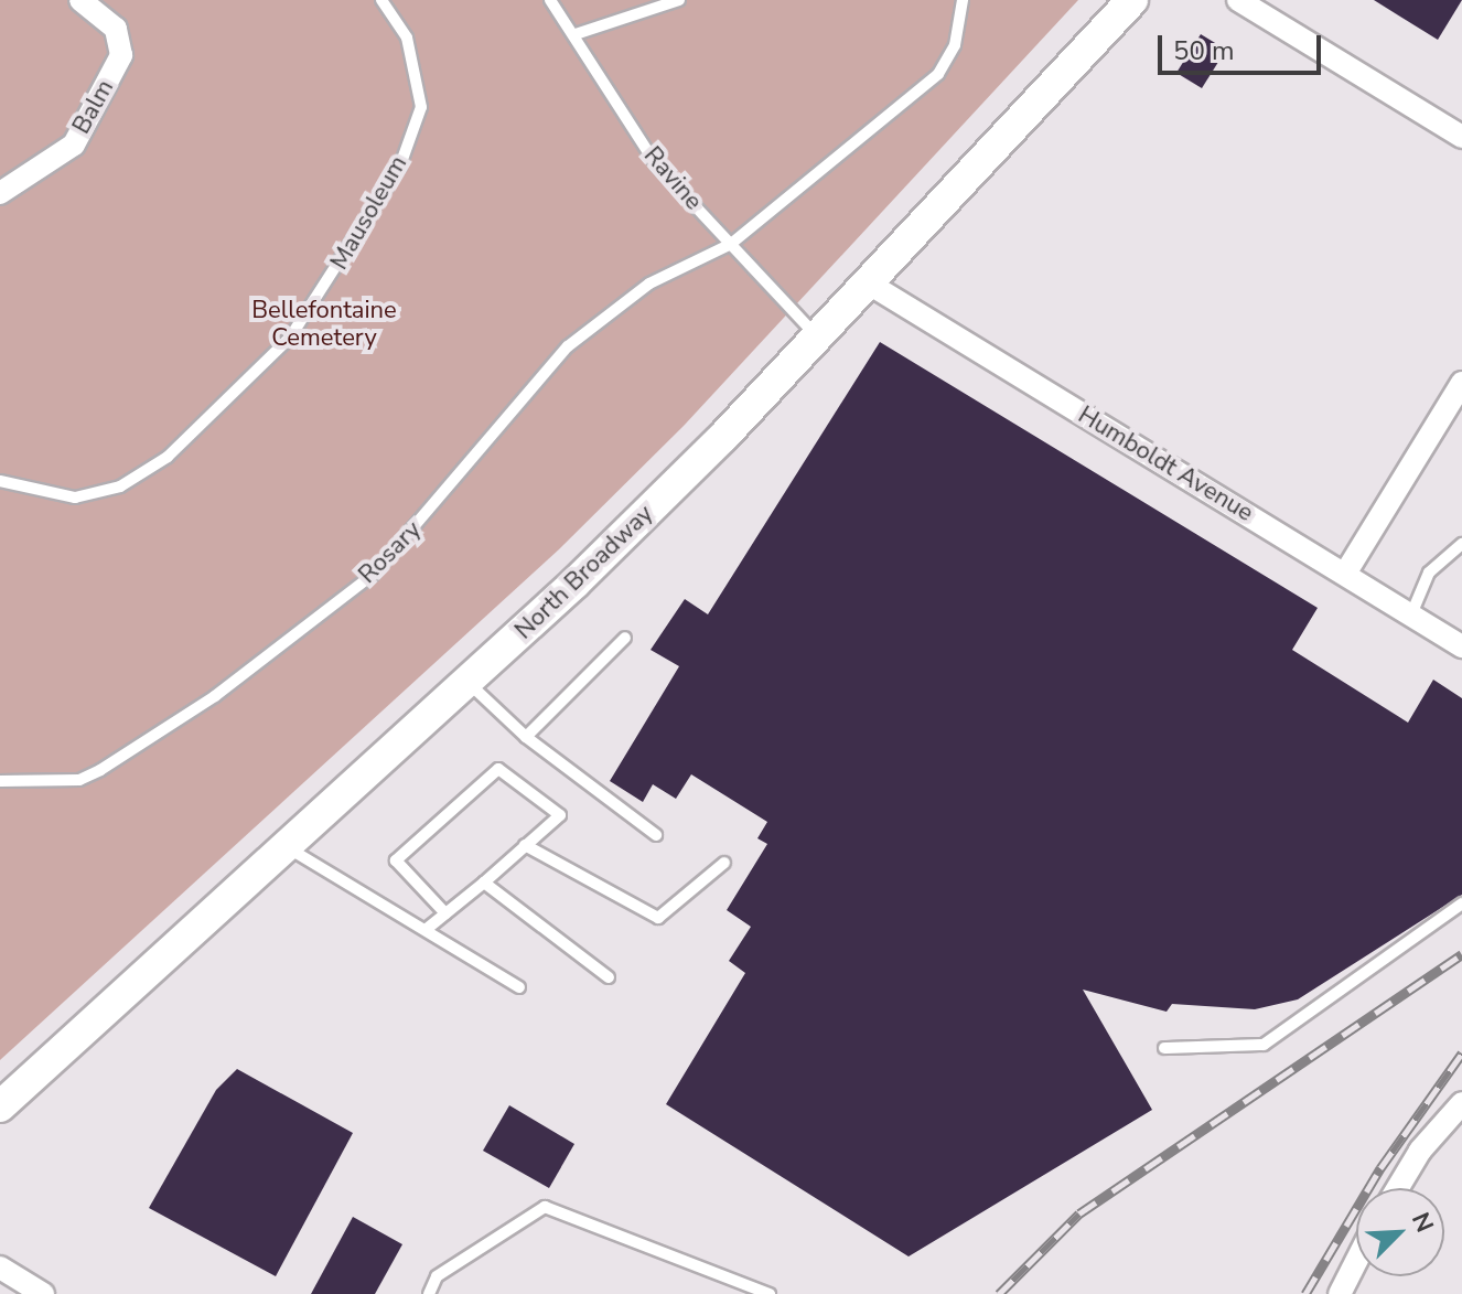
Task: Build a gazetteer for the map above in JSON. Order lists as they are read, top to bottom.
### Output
{
  "streets": {
    "main road": ["North Broadway"],
    "street": ["Balm", "Humboldt Avenue"],
    "lane": ["Ravine", "Mausoleum", "Rosary"]
  },
  "crossings": [
    ["Ravine", "Rosary"],
    ["Ravine", "North Broadway"],
    ["Humboldt Avenue", "North Broadway"]
  ],
  "parks": ["Bellefontaine Cemetery"],
  "scale_bar": "50 m",
  "north": "top right"
}
